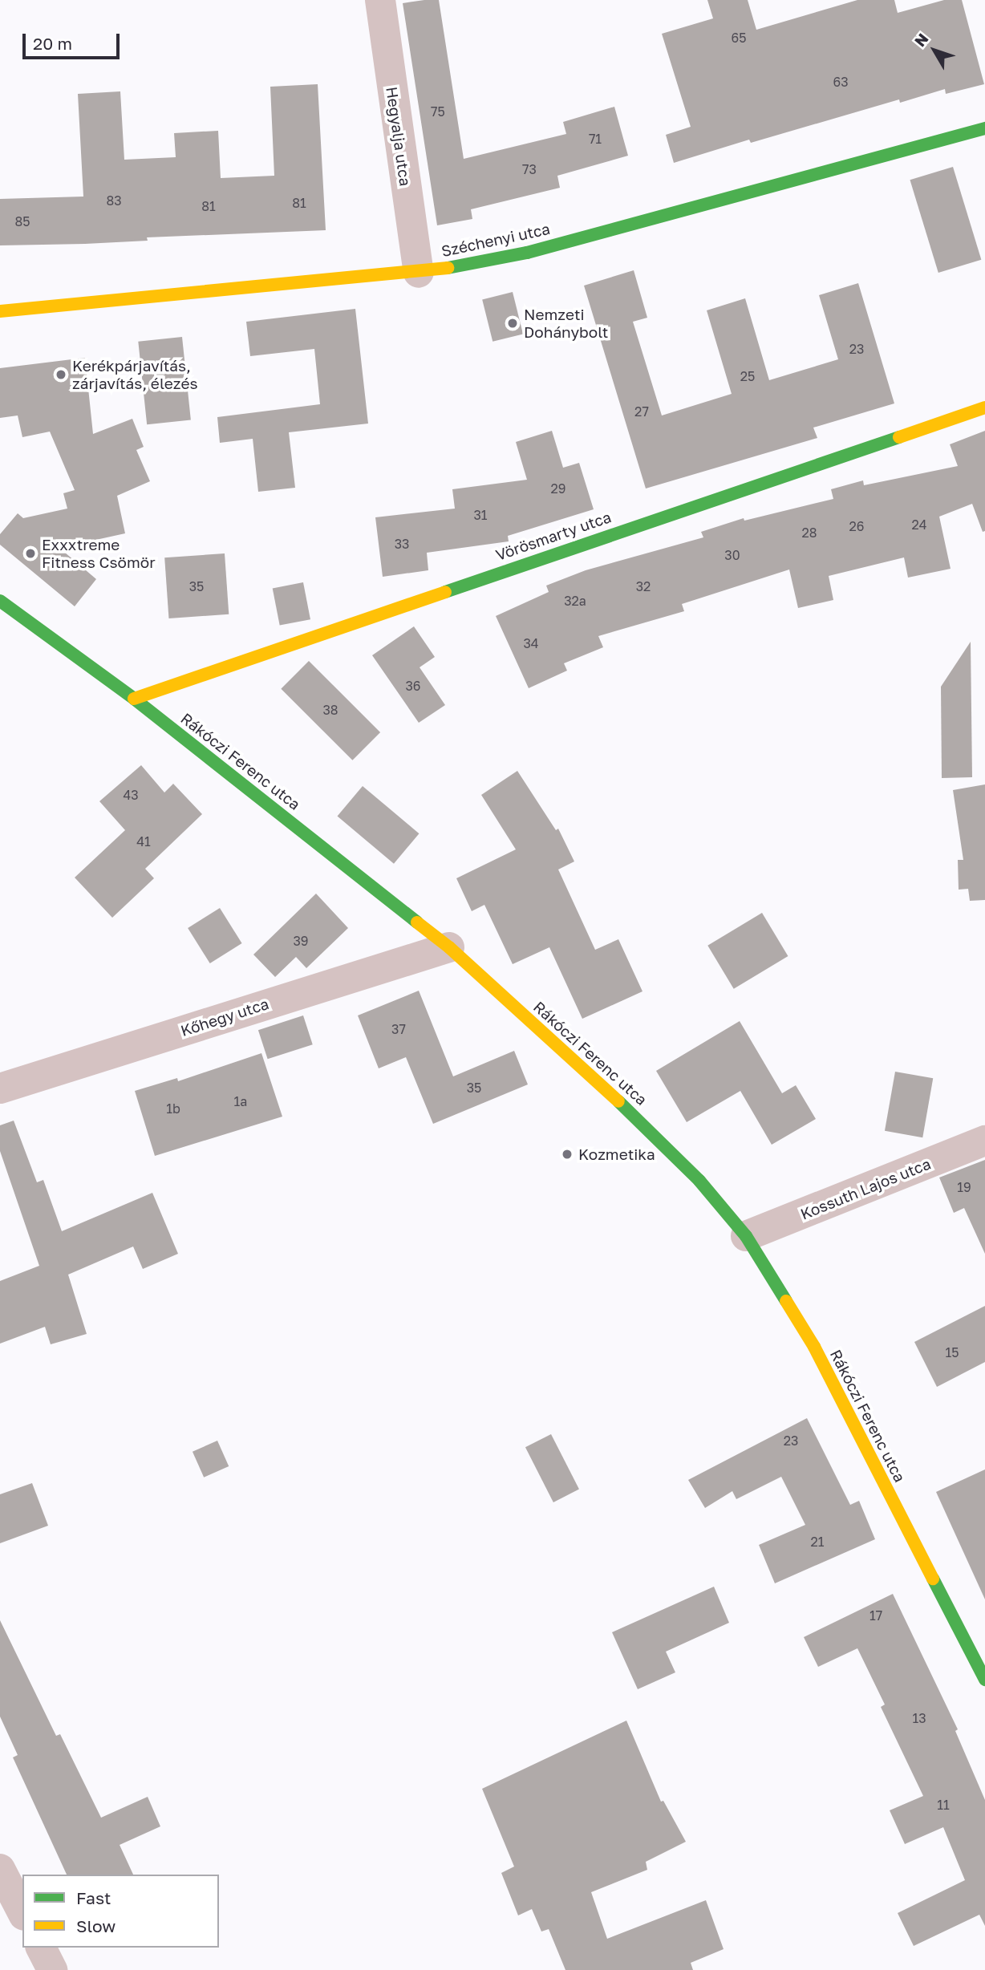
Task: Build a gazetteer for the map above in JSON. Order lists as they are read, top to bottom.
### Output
{
  "streets": {
    "street": [
      "Hegyalja utca",
      "Széchenyi utca",
      "Vörösmarty utca",
      "Rákóczi Ferenc utca",
      "Kőhegy utca",
      "Kossuth Lajos utca"
    ]
  },
  "crossings": [
    ["Hegyalja utca", "Széchenyi utca"],
    ["Vörösmarty utca", "Rákóczi Ferenc utca"],
    ["Rákóczi Ferenc utca", "Kőhegy utca"],
    ["Rákóczi Ferenc utca", "Kossuth Lajos utca"]
  ],
  "places": [
    "Nemzeti Dohánybolt",
    "Kerékpárjavítás, zárjavítás, élezés",
    "Exxxtreme Fitness Csömör",
    "Kozmetika"
  ],
  "house_numbers": [
    "65",
    "63",
    "75",
    "71",
    "73",
    "83",
    "81",
    "81",
    "85",
    "23",
    "25",
    "27",
    "29",
    "31",
    "24",
    "26",
    "28",
    "33",
    "30",
    "35",
    "32",
    "32a",
    "34",
    "36",
    "38",
    "43",
    "41",
    "39",
    "37",
    "35",
    "1a",
    "1b",
    "19",
    "15",
    "23",
    "21",
    "17",
    "13",
    "11"
  ],
  "legend": ["Fast", "Slow"],
  "scale_bar": "20 m",
  "north": "top left"
}
